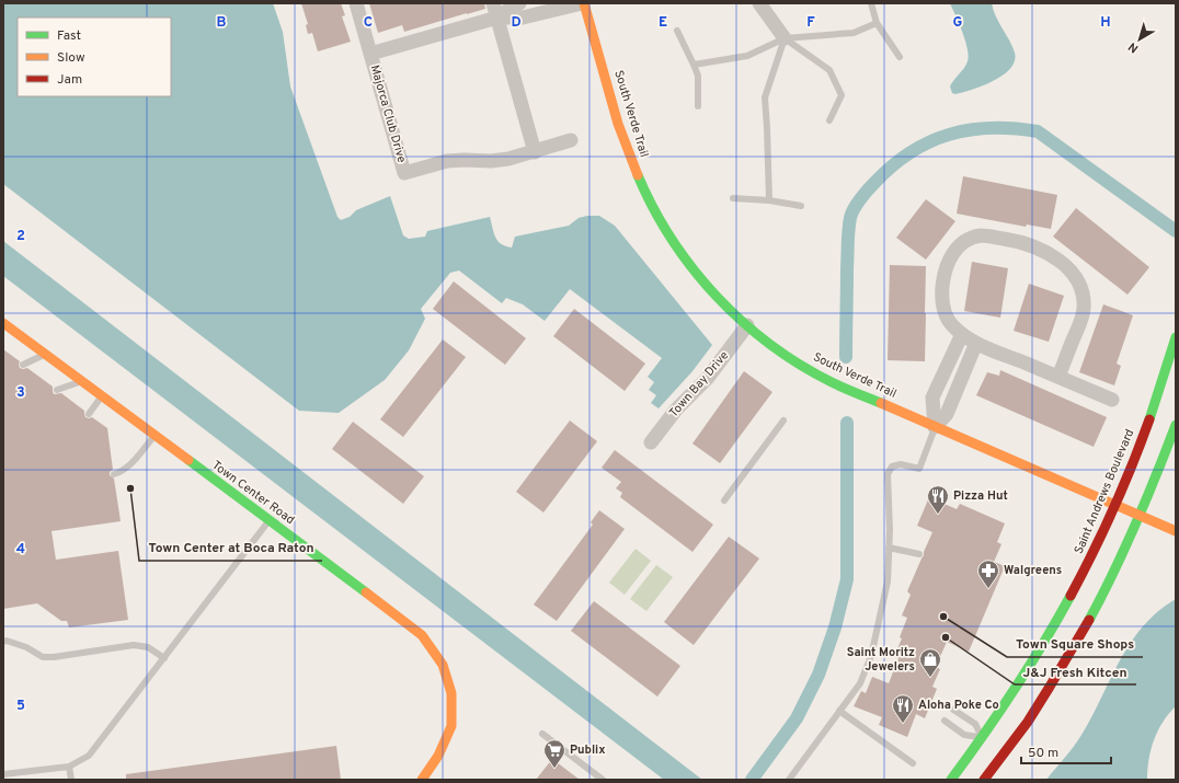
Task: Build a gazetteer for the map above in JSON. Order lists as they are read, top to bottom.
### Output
{
  "streets": {
    "street": [
      "Majorca Club Drive",
      "South Verde Trail",
      "Town Bay Drive",
      "Saint Andrews Boulevard",
      "Town Center Road"
    ]
  },
  "crossings": [
    ["Majorca Club Drive", "South Verde Trail"],
    ["South Verde Trail", "Town Bay Drive"],
    ["South Verde Trail", "Saint Andrews Boulevard"]
  ],
  "places": {
    "other": ["Town Center at Boca Raton", "Town Square Shops", "J&J Fresh Kitcen"],
    "restaurant": ["Pizza Hut", "Aloha Poke Co"],
    "pharmacy": ["Walgreens"],
    "shop": ["Saint Moritz Jewelers"],
    "supermarket": ["Publix"]
  },
  "legend": ["Fast", "Slow", "Jam"],
  "scale_bar": "50 m",
  "north": "bottom left",
  "grid": {
    "columns": [
      "B",
      "C",
      "D",
      "E",
      "F",
      "G",
      "H"
    ],
    "rows": [
      "2",
      "3",
      "4",
      "5"
    ]
  }
}
